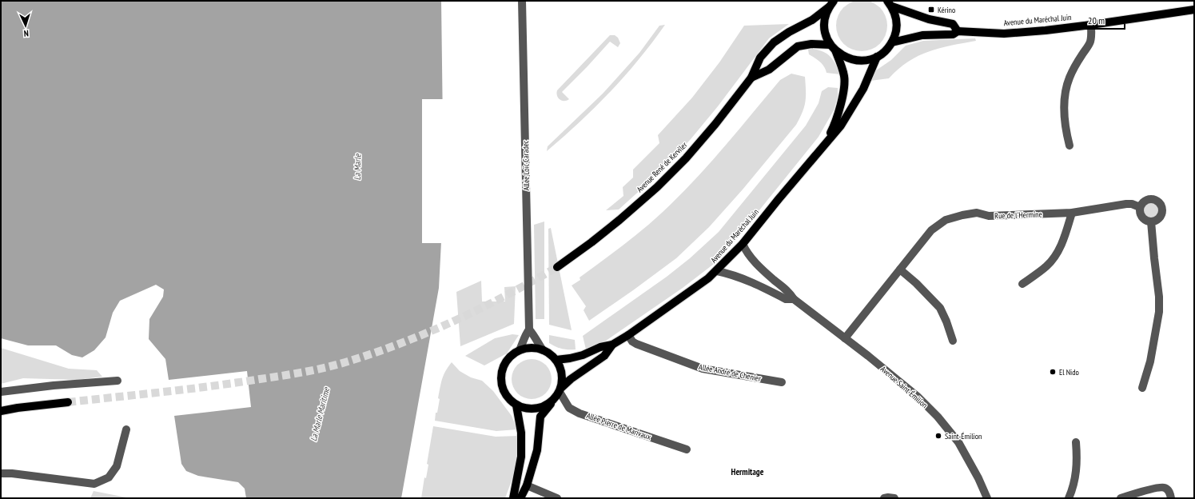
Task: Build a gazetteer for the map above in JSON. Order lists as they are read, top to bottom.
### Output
{
  "streets": {
    "main road": ["Avenue du Maréchal Juin", "Avenue René de Kerviler"],
    "street": [
      "Allée Loïc Caradec",
      "Rue de l'Hermine",
      "Allée André de Chenier",
      "Avenue Saint-Émilion",
      "Allée Pierre de Marivaux"
    ]
  },
  "crossings": [
    ["Avenue du Maréchal Juin", "Allée Loïc Caradec"],
    ["Avenue du Maréchal Juin", "Avenue René de Kerviler"],
    ["Avenue du Maréchal Juin", "Allée André de Chenier"],
    ["Avenue du Maréchal Juin", "Avenue Saint-Émilion"],
    ["Avenue du Maréchal Juin", "Allée Pierre de Marivaux"],
    ["Allée Loïc Caradec", "Allée Pierre de Marivaux"],
    ["Rue de l'Hermine", "Avenue Saint-Émilion"]
  ],
  "districts": ["Hermitage"],
  "water": ["La Marle", "La Marle Maritime"],
  "places": {
    "transit": ["Kérino"],
    "other": ["El Nido", "Saint-Émilion"]
  },
  "scale_bar": "20 m",
  "north": "bottom"
}
